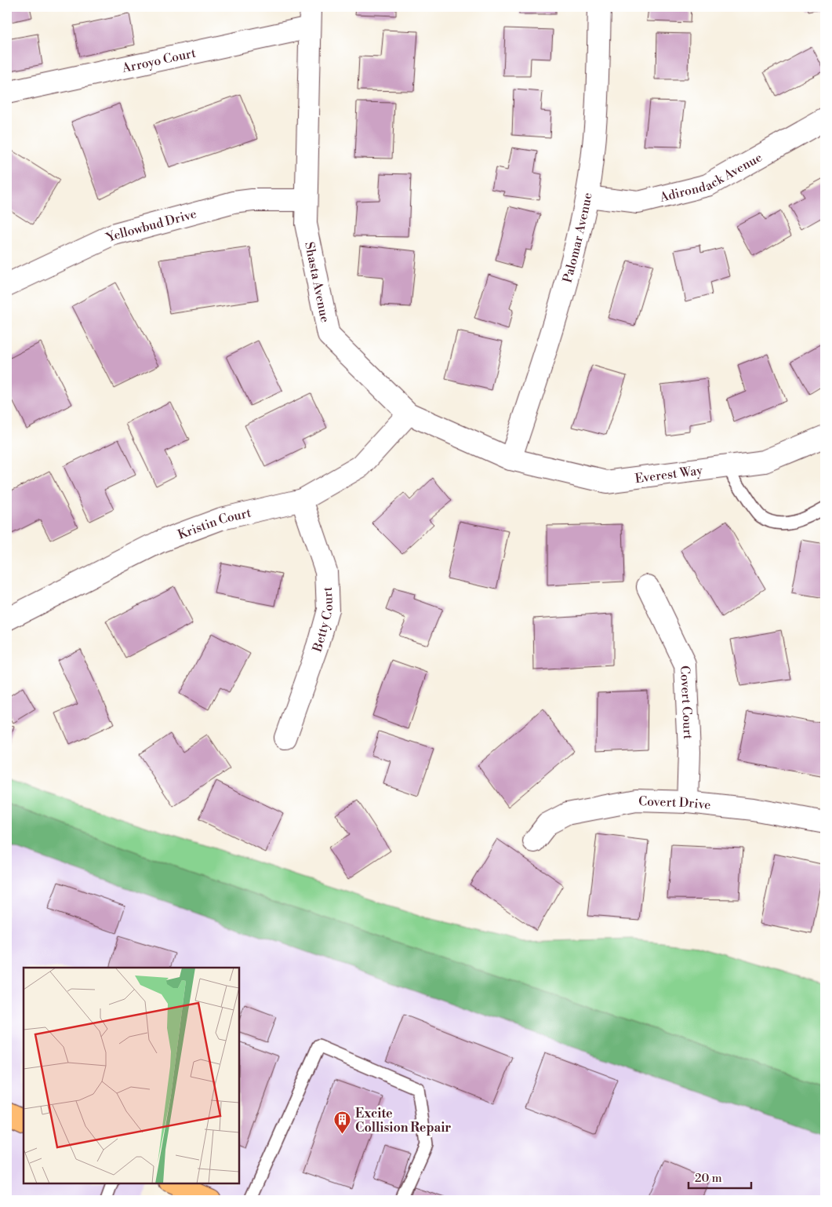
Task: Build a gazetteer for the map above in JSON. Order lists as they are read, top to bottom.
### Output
{
  "streets": {
    "street": [
      "Arroyo Court",
      "Adirondack Avenue",
      "Yellowbud Drive",
      "Palomar Avenue",
      "Shasta Avenue",
      "Everest Way",
      "Kristin Court",
      "Betty Court",
      "Covert Court",
      "Covert Drive"
    ]
  },
  "crossings": [
    ["Arroyo Court", "Shasta Avenue"],
    ["Adirondack Avenue", "Palomar Avenue"],
    ["Yellowbud Drive", "Shasta Avenue"],
    ["Palomar Avenue", "Shasta Avenue"],
    ["Palomar Avenue", "Everest Way"],
    ["Shasta Avenue", "Everest Way"],
    ["Shasta Avenue", "Kristin Court"],
    ["Kristin Court", "Betty Court"],
    ["Covert Court", "Covert Drive"]
  ],
  "places": {
    "building": ["Excite Collision Repair"]
  },
  "scale_bar": "20 m"
}
